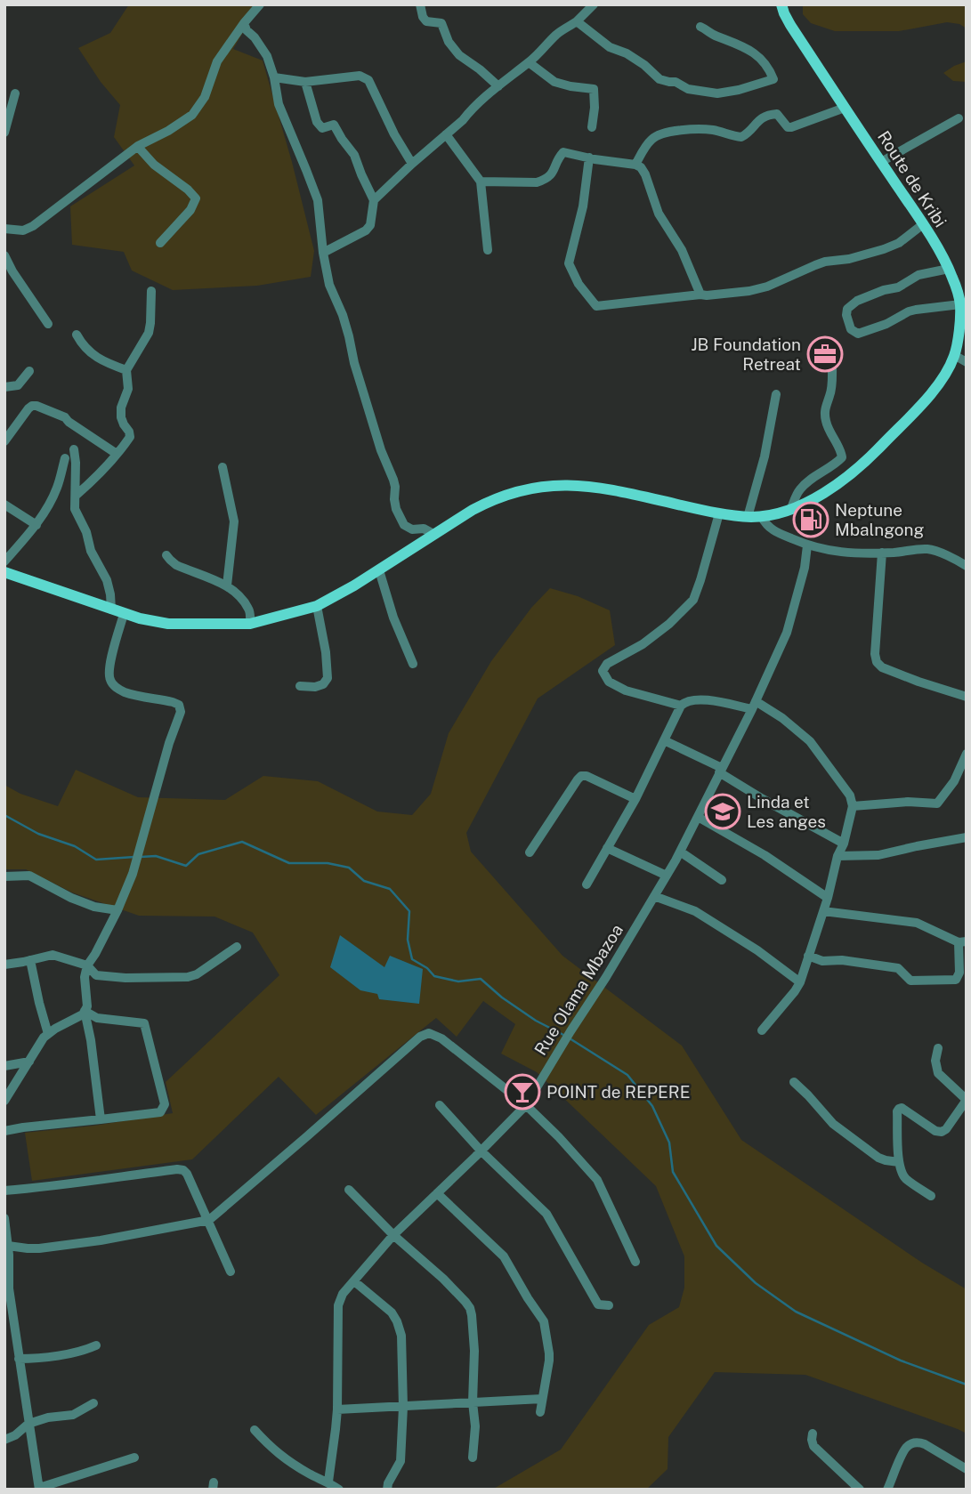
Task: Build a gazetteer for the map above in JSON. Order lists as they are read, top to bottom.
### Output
{
  "streets": {
    "main road": ["Route de Kribi"],
    "street": ["Rue Olama Mbazoa"]
  },
  "places": {
    "office": ["JB Foundation Retreat"],
    "fuel station": ["Neptune Mbalngong"],
    "school or university": ["Linda et Les anges"],
    "bar": ["POINT de REPERE"]
  }
}
